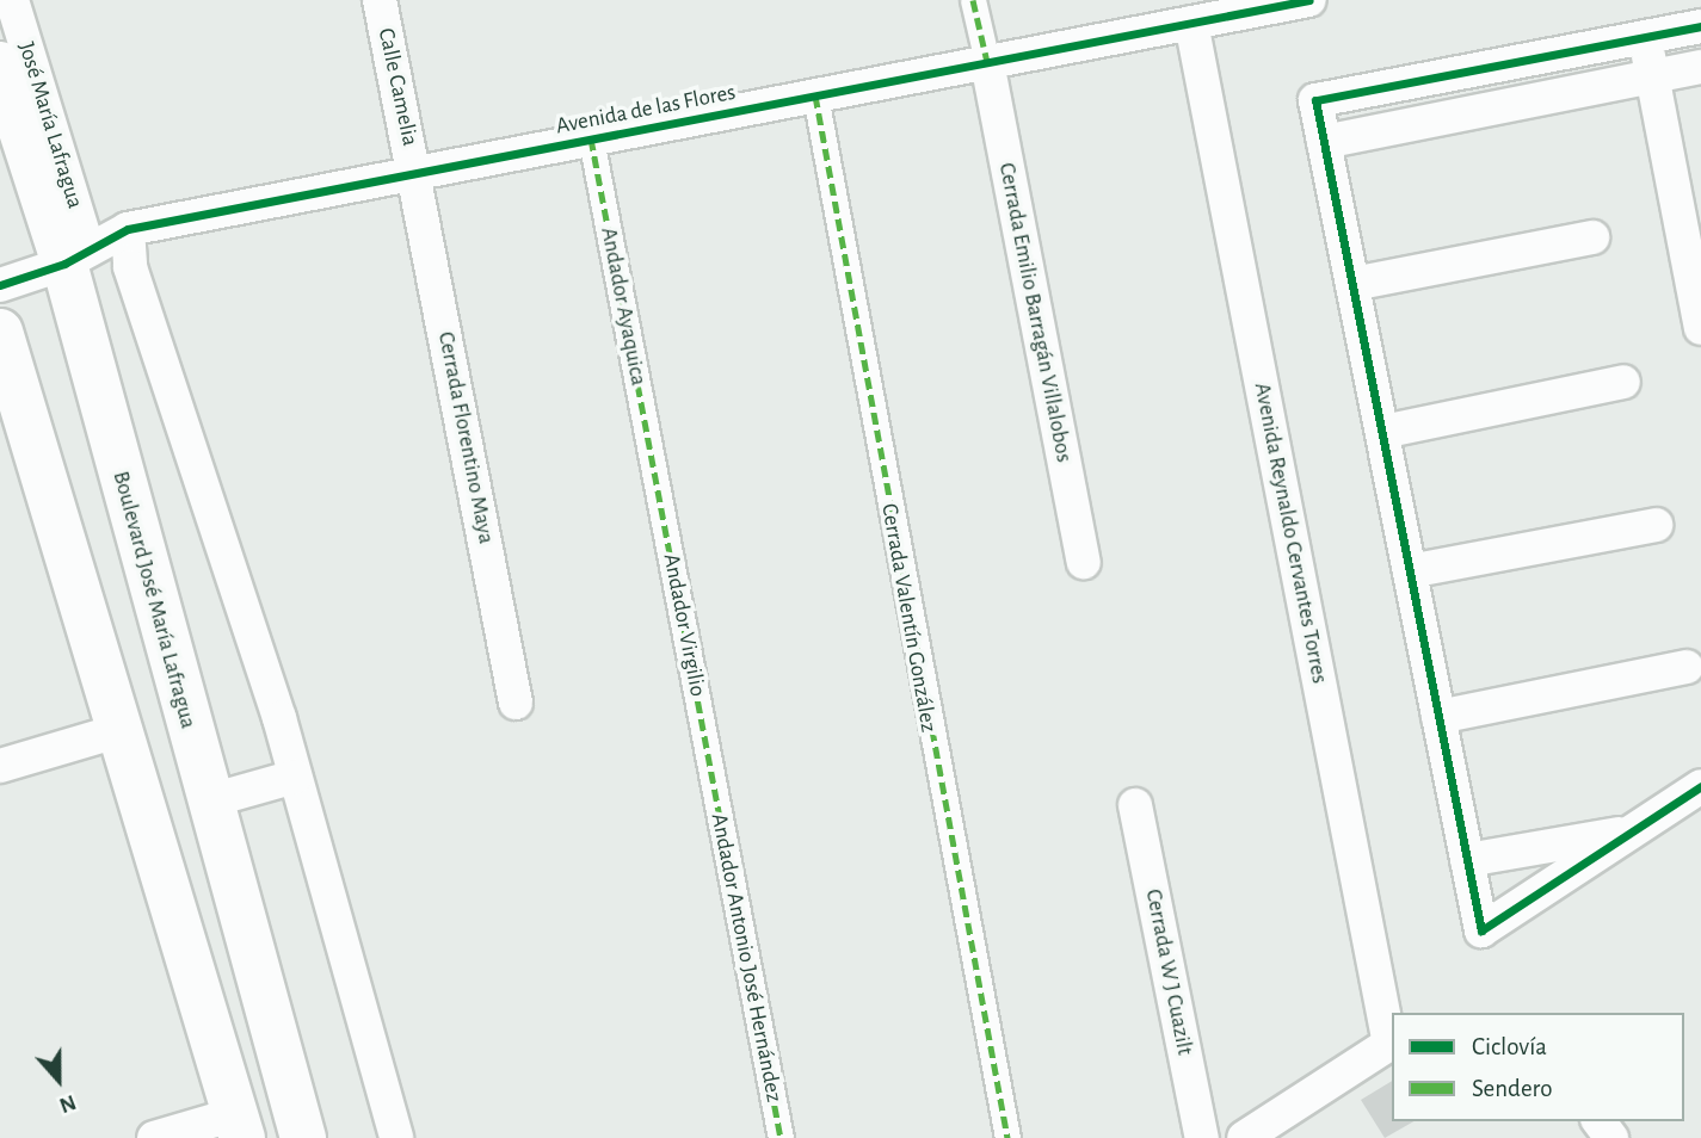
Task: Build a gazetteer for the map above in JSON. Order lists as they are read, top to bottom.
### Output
{
  "streets": {
    "main road": ["Boulevard José María Lafragua"],
    "street": [
      "Calle Camelia",
      "Avenida de las Flores",
      "José María Lafragua",
      "Andador Ayaquica",
      "Cerrada Emilio Barragán Villalobos",
      "Cerrada Florentino Maya",
      "Avenida Reynaldo Cervantes Torres",
      "Cerrada Valentín González",
      "Andador Virgilio",
      "Andador Antonio José Hernández",
      "Cerrada W J Cuazilt"
    ]
  },
  "crossings": [
    ["Calle Camelia", "Avenida de las Flores"],
    ["Calle Camelia", "Cerrada Florentino Maya"],
    ["Avenida de las Flores", "José María Lafragua"],
    ["Avenida de las Flores", "Andador Ayaquica"],
    ["Avenida de las Flores", "Cerrada Emilio Barragán Villalobos"],
    ["Avenida de las Flores", "Cerrada Florentino Maya"],
    ["Avenida de las Flores", "Avenida Reynaldo Cervantes Torres"],
    ["Avenida de las Flores", "Boulevard José María Lafragua"],
    ["Avenida de las Flores", "Cerrada Valentín González"],
    ["José María Lafragua", "Boulevard José María Lafragua"],
    ["Andador Ayaquica", "Andador Virgilio"],
    ["Andador Virgilio", "Andador Antonio José Hernández"]
  ],
  "legend": ["Ciclovía", "Sendero"],
  "north": "bottom"
}
